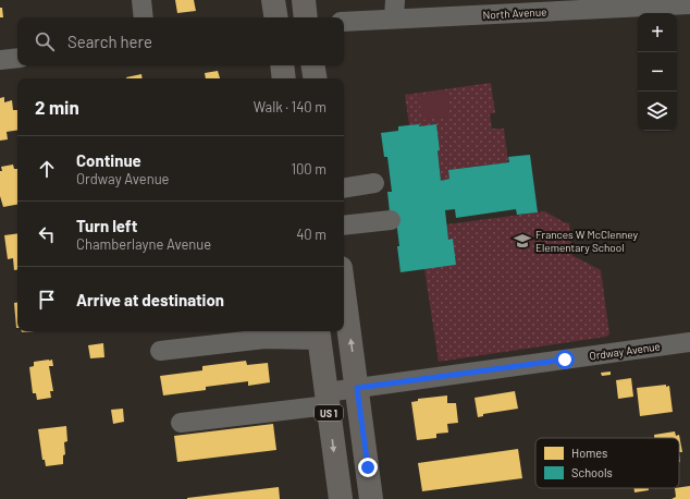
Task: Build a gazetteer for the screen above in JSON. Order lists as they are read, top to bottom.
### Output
{
  "streets": {
    "main road": ["US 1"],
    "street": ["North Avenue", "Ordway Avenue"]
  },
  "crossings": [
    ["Ordway Avenue", "US 1"]
  ],
  "places": {
    "school or university": ["Frances W McClenney Elementary School"]
  },
  "legend": ["Homes", "Schools"],
  "page": {
    "map_buttons": ["+", "−"],
    "search": "Search here",
    "heading": ["2 min", "Walk · 140 m"],
    "list": [
      ["Continue", "Ordway Avenue", "100 m"],
      ["Turn left", "Chamberlayne Avenue", "40 m"],
      "Arrive at destination"
    ]
  }
}
